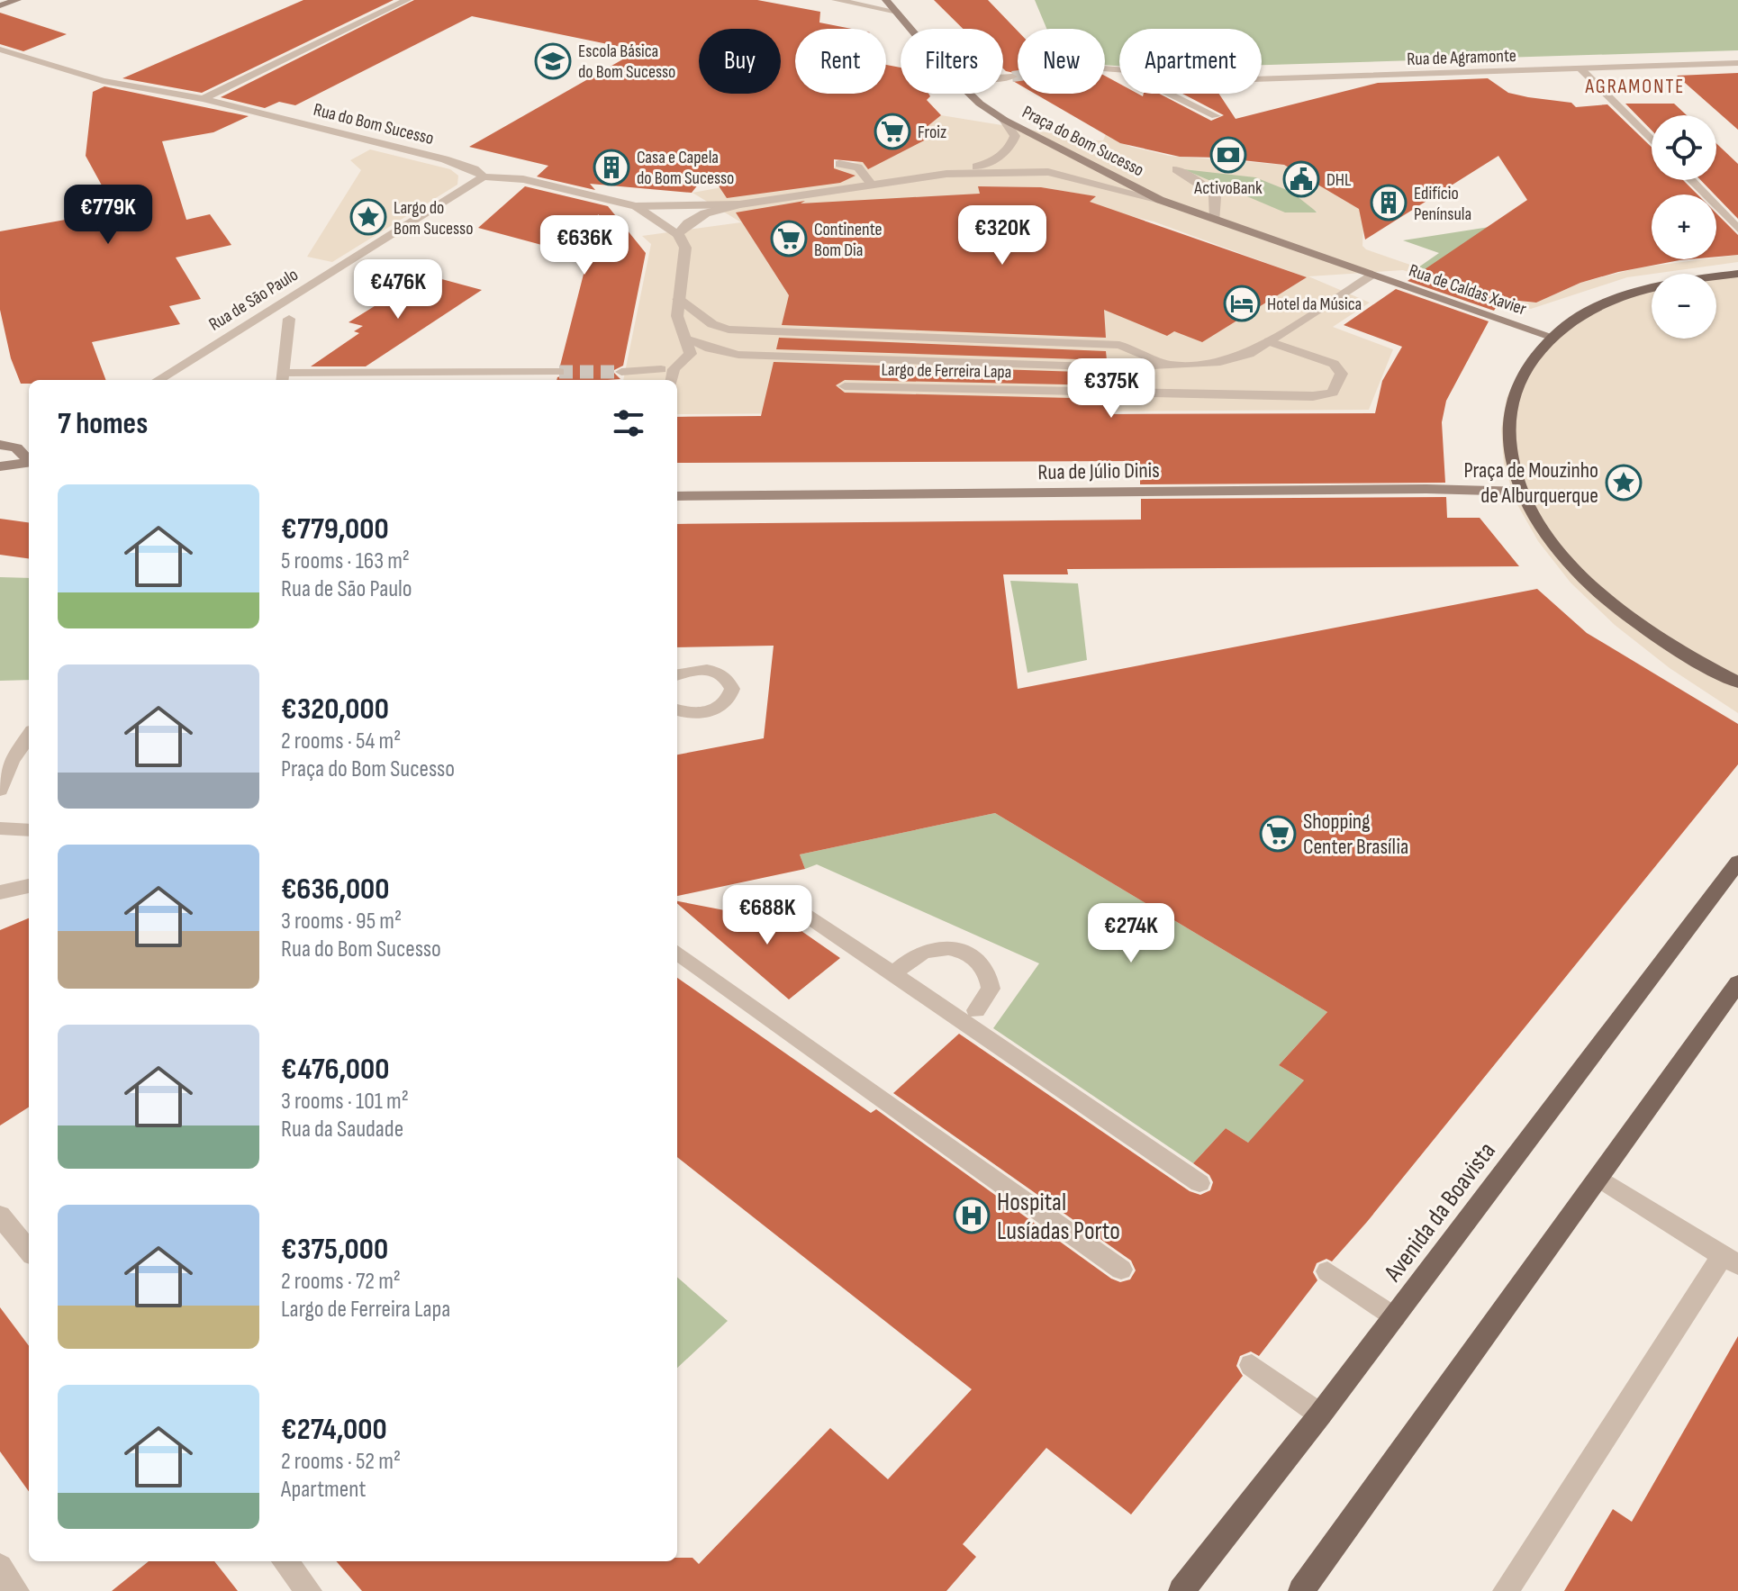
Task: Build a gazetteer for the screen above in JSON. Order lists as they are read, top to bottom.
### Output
{
  "streets": {
    "main road": [
      "Praça do Bom Sucesso",
      "Rua de Caldas Xavier",
      "Rua de Júlio Dinis",
      "Avenida da Boavista"
    ],
    "street": [
      "Rua de Agramonte",
      "Rua do Bom Sucesso",
      "Rua de São Paulo",
      "Largo de Ferreira Lapa"
    ]
  },
  "crossings": [
    ["Rua do Bom Sucesso", "Praça do Bom Sucesso"],
    ["Rua do Bom Sucesso", "Rua de São Paulo"],
    ["Praça do Bom Sucesso", "Rua de Caldas Xavier"],
    ["Praça do Bom Sucesso", "Largo de Ferreira Lapa"],
    ["Rua de Caldas Xavier", "Largo de Ferreira Lapa"]
  ],
  "districts": ["AGRAMONTE"],
  "places": {
    "school or university": ["Escola Básica do Bom Sucesso"],
    "supermarket": ["Froiz", "Continente Bom Dia", "Shopping Center Brasília"],
    "bank": ["ActivoBank"],
    "building": ["Casa e Capela do Bom Sucesso", "Edifício Península"],
    "public building": ["DHL"],
    "place": ["Largo do Bom Sucesso", "Praça de Mouzinho de Alburquerque"],
    "hotel": ["Hotel da Música"],
    "hospital": ["Hospital Lusíadas Porto"]
  },
  "page": {
    "chip": [
      "Buy",
      "Rent",
      "Filters",
      "New",
      "Apartment"
    ],
    "map_buttons": ["+", "−"],
    "price": [
      "€779K",
      "€320K",
      "€636K",
      "€476K",
      "€375K",
      "€688K",
      "€274K"
    ],
    "heading": "7 homes",
    "list": [
      {
        "name": "€779,000",
        "note": "5 rooms · 163 m² · Rua de São Paulo"
      },
      {
        "name": "€320,000",
        "note": "2 rooms · 54 m² · Praça do Bom Sucesso"
      },
      {
        "name": "€636,000",
        "note": "3 rooms · 95 m² · Rua do Bom Sucesso"
      },
      {
        "name": "€476,000",
        "note": "3 rooms · 101 m² · Rua da Saudade"
      },
      {
        "name": "€375,000",
        "note": "2 rooms · 72 m² · Largo de Ferreira Lapa"
      },
      {
        "name": "€274,000",
        "note": "2 rooms · 52 m² · Apartment"
      }
    ]
  }
}
